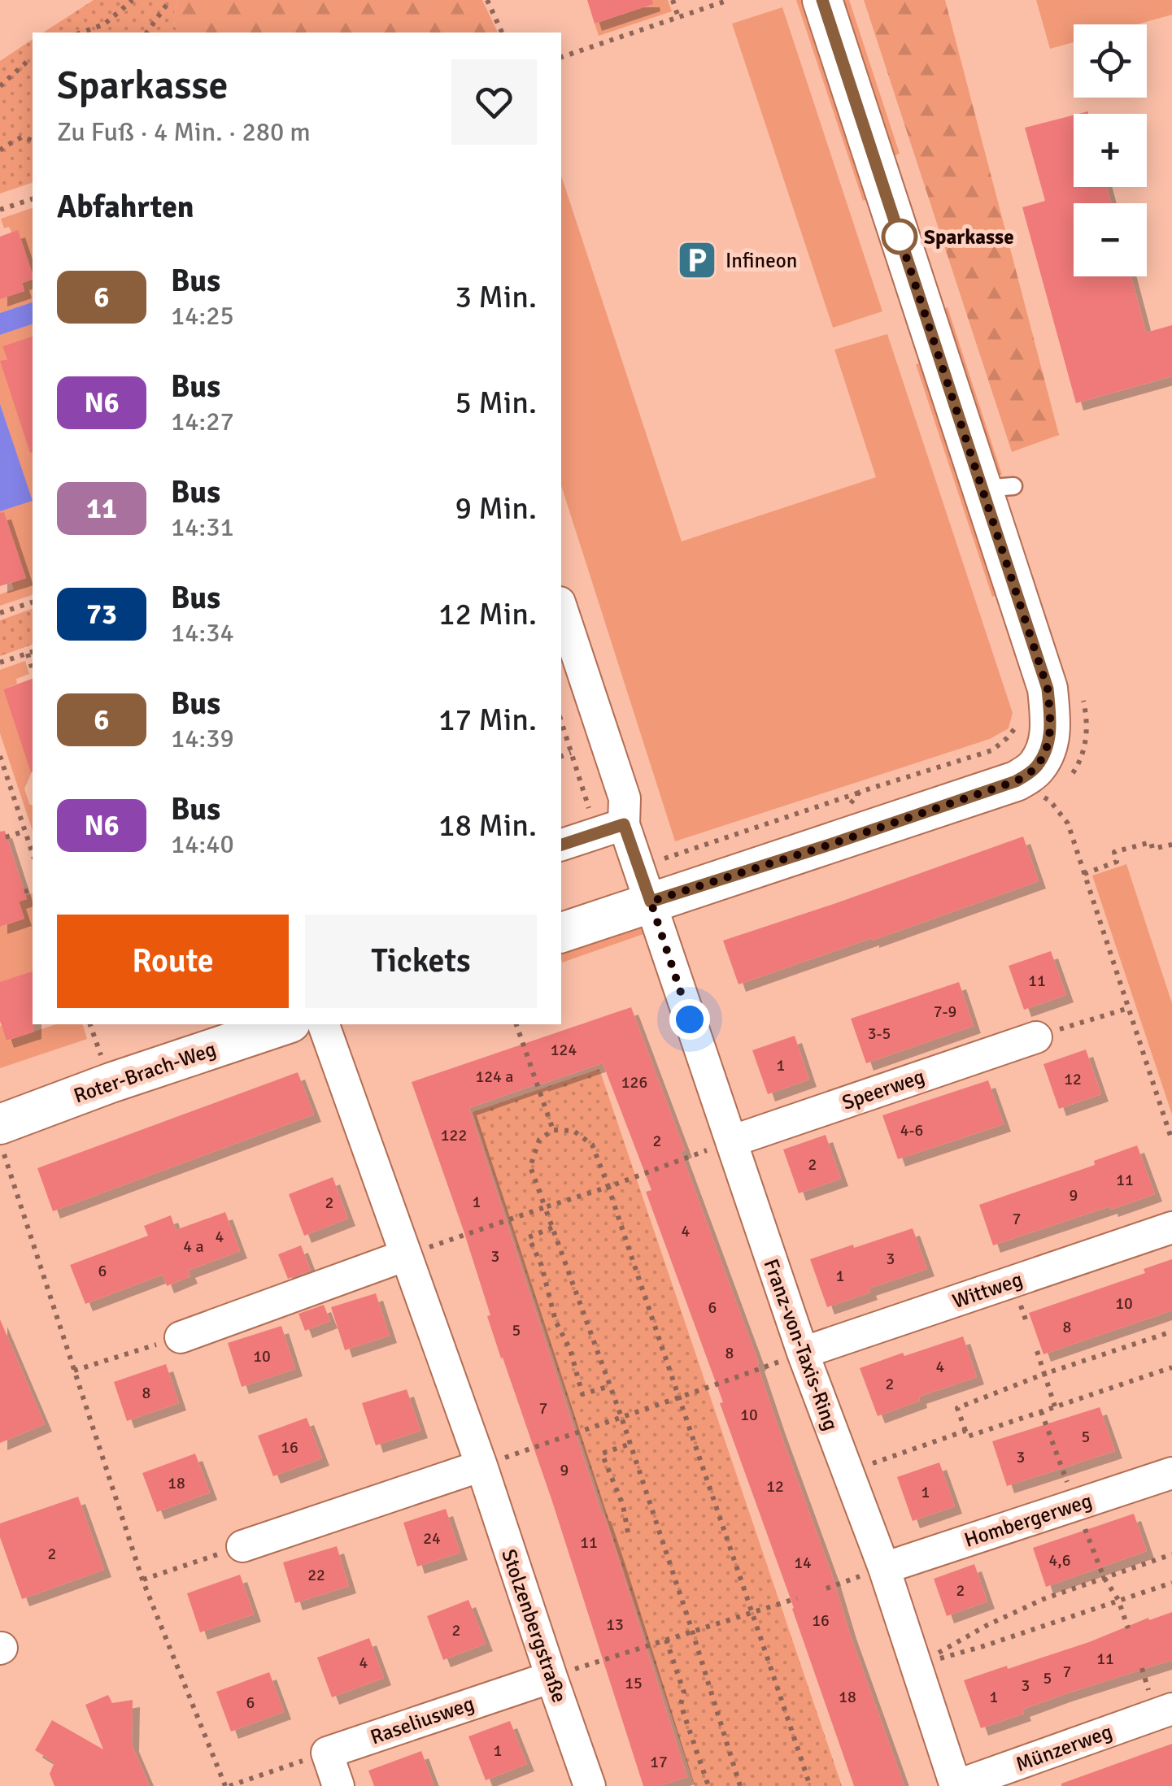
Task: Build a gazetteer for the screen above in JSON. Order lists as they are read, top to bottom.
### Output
{
  "streets": {
    "street": [
      "Roter-Brach-Weg",
      "Speerweg",
      "Wittweg",
      "Franz-von-Taxis-Ring",
      "Hombergerweg",
      "Stolzenbergstraße",
      "Raseliusweg",
      "Münzerweg"
    ]
  },
  "crossings": [
    ["Speerweg", "Franz-von-Taxis-Ring"],
    ["Wittweg", "Franz-von-Taxis-Ring"],
    ["Franz-von-Taxis-Ring", "Hombergerweg"],
    ["Franz-von-Taxis-Ring", "Münzerweg"],
    ["Stolzenbergstraße", "Raseliusweg"]
  ],
  "places": {
    "other": ["Sparkasse"],
    "parking": ["Infineon"]
  },
  "lines": ["bus line 6"],
  "house_numbers": [
    "11",
    "7-9",
    "3-5",
    "124",
    "1",
    "124 a",
    "12",
    "126",
    "4-6",
    "122",
    "2",
    "2",
    "11",
    "9",
    "1",
    "2",
    "7",
    "4",
    "4",
    "4 a",
    "3",
    "3",
    "6",
    "1",
    "10",
    "6",
    "8",
    "5",
    "8",
    "10",
    "4",
    "2",
    "8",
    "7",
    "10",
    "5",
    "16",
    "3",
    "9",
    "18",
    "12",
    "1",
    "24",
    "11",
    "2",
    "4,6",
    "14",
    "22",
    "2",
    "16",
    "13",
    "2",
    "11",
    "4",
    "7",
    "5",
    "15",
    "3",
    "18",
    "1",
    "6",
    "1",
    "17"
  ],
  "page": {
    "map_buttons": ["+", "−"],
    "heading": [
      ["Sparkasse", "Zu Fuß · 4 Min. · 280 m"],
      "Abfahrten"
    ],
    "list": [
      {
        "mark": "6",
        "name": "Bus",
        "note": "14:25",
        "value": "3 Min."
      },
      {
        "mark": "N6",
        "name": "Bus",
        "note": "14:27",
        "value": "5 Min."
      },
      {
        "mark": "11",
        "name": "Bus",
        "note": "14:31",
        "value": "9 Min."
      },
      {
        "mark": "73",
        "name": "Bus",
        "note": "14:34",
        "value": "12 Min."
      },
      {
        "mark": "6",
        "name": "Bus",
        "note": "14:39",
        "value": "17 Min."
      },
      {
        "mark": "N6",
        "name": "Bus",
        "note": "14:40",
        "value": "18 Min."
      }
    ],
    "buttons": ["Route", "Tickets"]
  }
}
